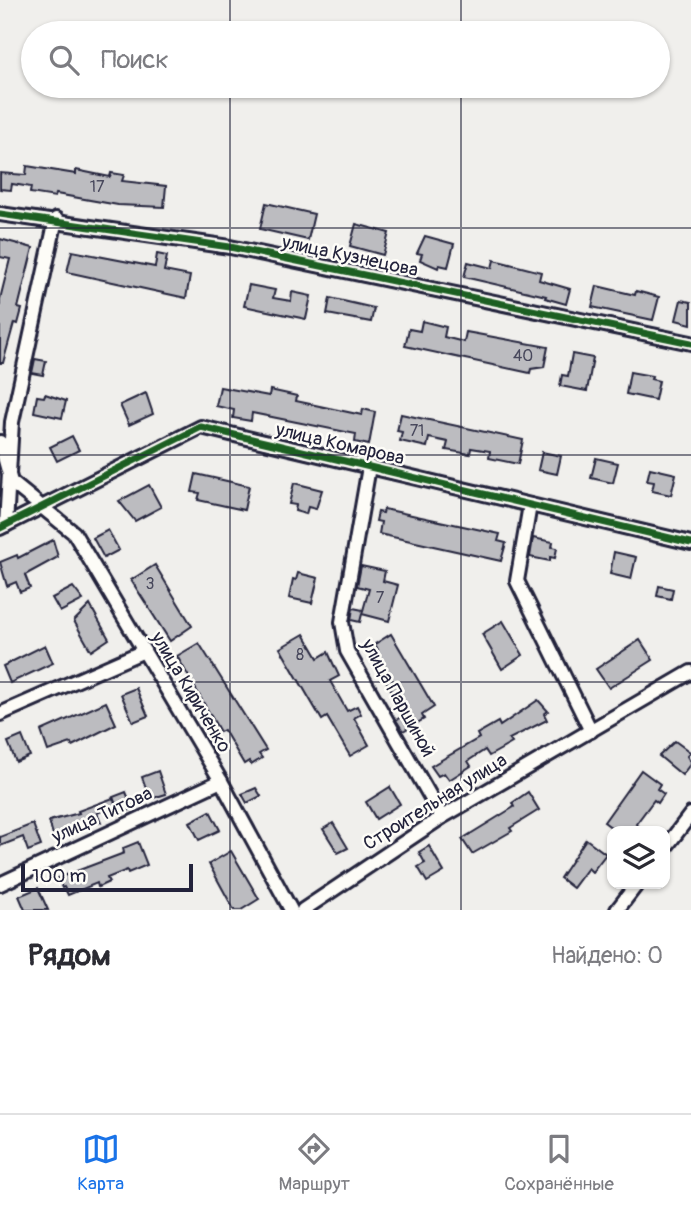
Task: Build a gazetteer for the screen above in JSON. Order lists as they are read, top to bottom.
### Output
{
  "streets": {
    "street": [
      "улица Кузнецова",
      "улица Комарова",
      "улица Кириченко",
      "улица Паршиной",
      "Строительная улица",
      "улица Титова"
    ]
  },
  "crossings": [
    ["улица Комарова", "улица Кириченко"],
    ["улица Комарова", "улица Паршиной"],
    ["улица Кириченко", "улица Титова"],
    ["улица Паршиной", "Строительная улица"]
  ],
  "house_numbers": [
    "17",
    "40",
    "71",
    "3",
    "7",
    "8"
  ],
  "scale_bar": "100 m",
  "page": {
    "search": "Поиск",
    "scale": "100 m",
    "heading": ["Рядом", "Найдено: 0"],
    "nav": ["Карта", "Маршрут", "Сохранённые"]
  }
}
